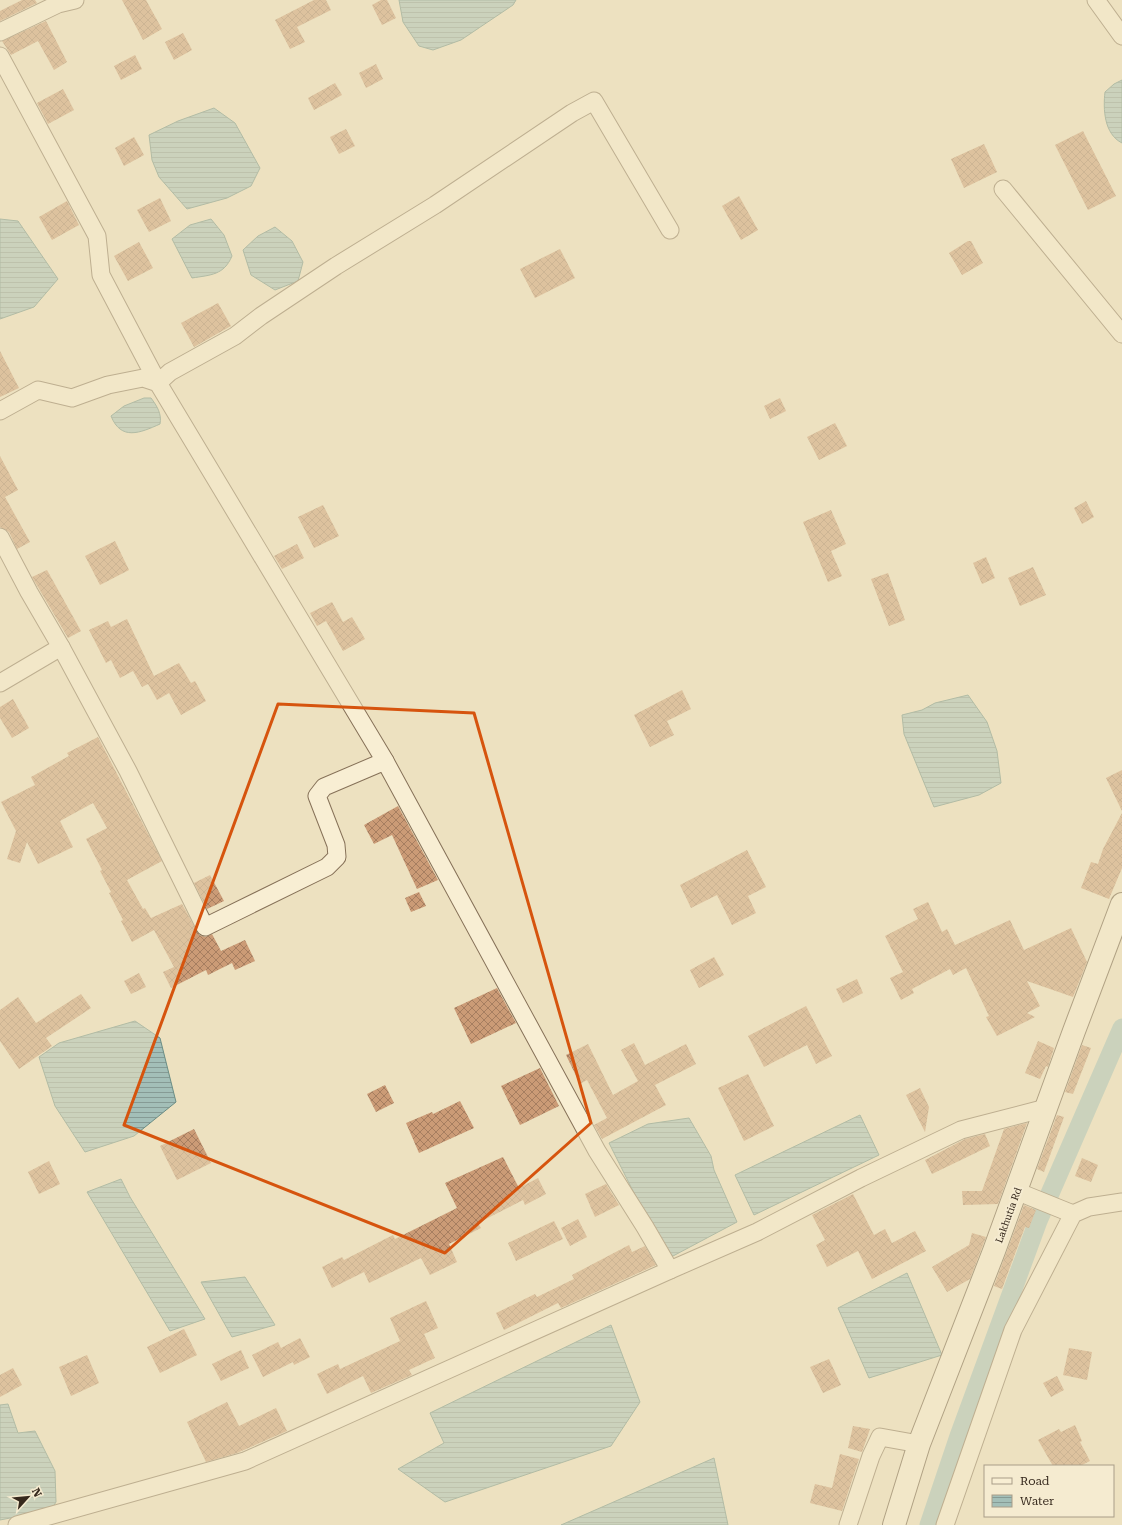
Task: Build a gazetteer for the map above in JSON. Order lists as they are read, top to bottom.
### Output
{
  "streets": {
    "street": ["Lakhutia Rd"]
  },
  "legend": ["Road", "Water"],
  "north": "top right"
}
